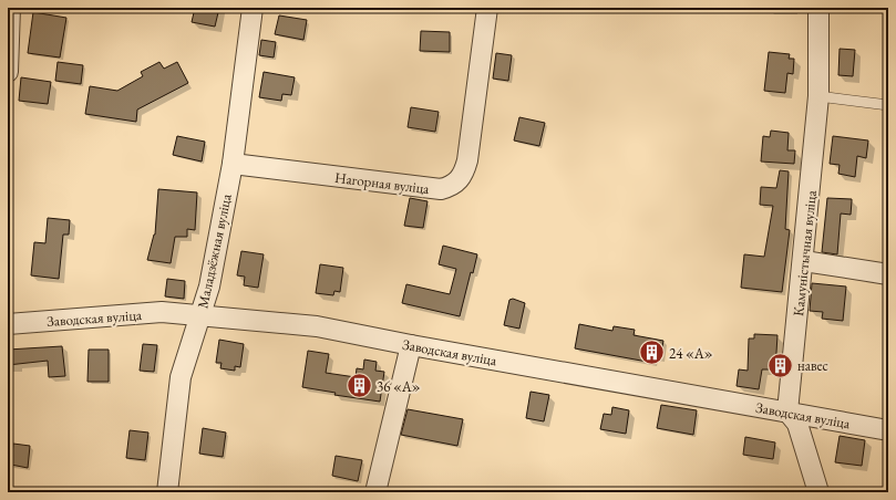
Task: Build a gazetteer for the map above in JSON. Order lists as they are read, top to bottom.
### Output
{
  "streets": {
    "street": [
      "Нагорная вуліца",
      "Маладзёжная вуліца",
      "Камуністычная вуліца",
      "Заводская вуліца"
    ]
  },
  "crossings": [
    ["Нагорная вуліца", "Маладзёжная вуліца"],
    ["Маладзёжная вуліца", "Заводская вуліца"],
    ["Камуністычная вуліца", "Заводская вуліца"]
  ],
  "places": {
    "building": ["24 «А»", "навес", "36 «А»"]
  }
}
